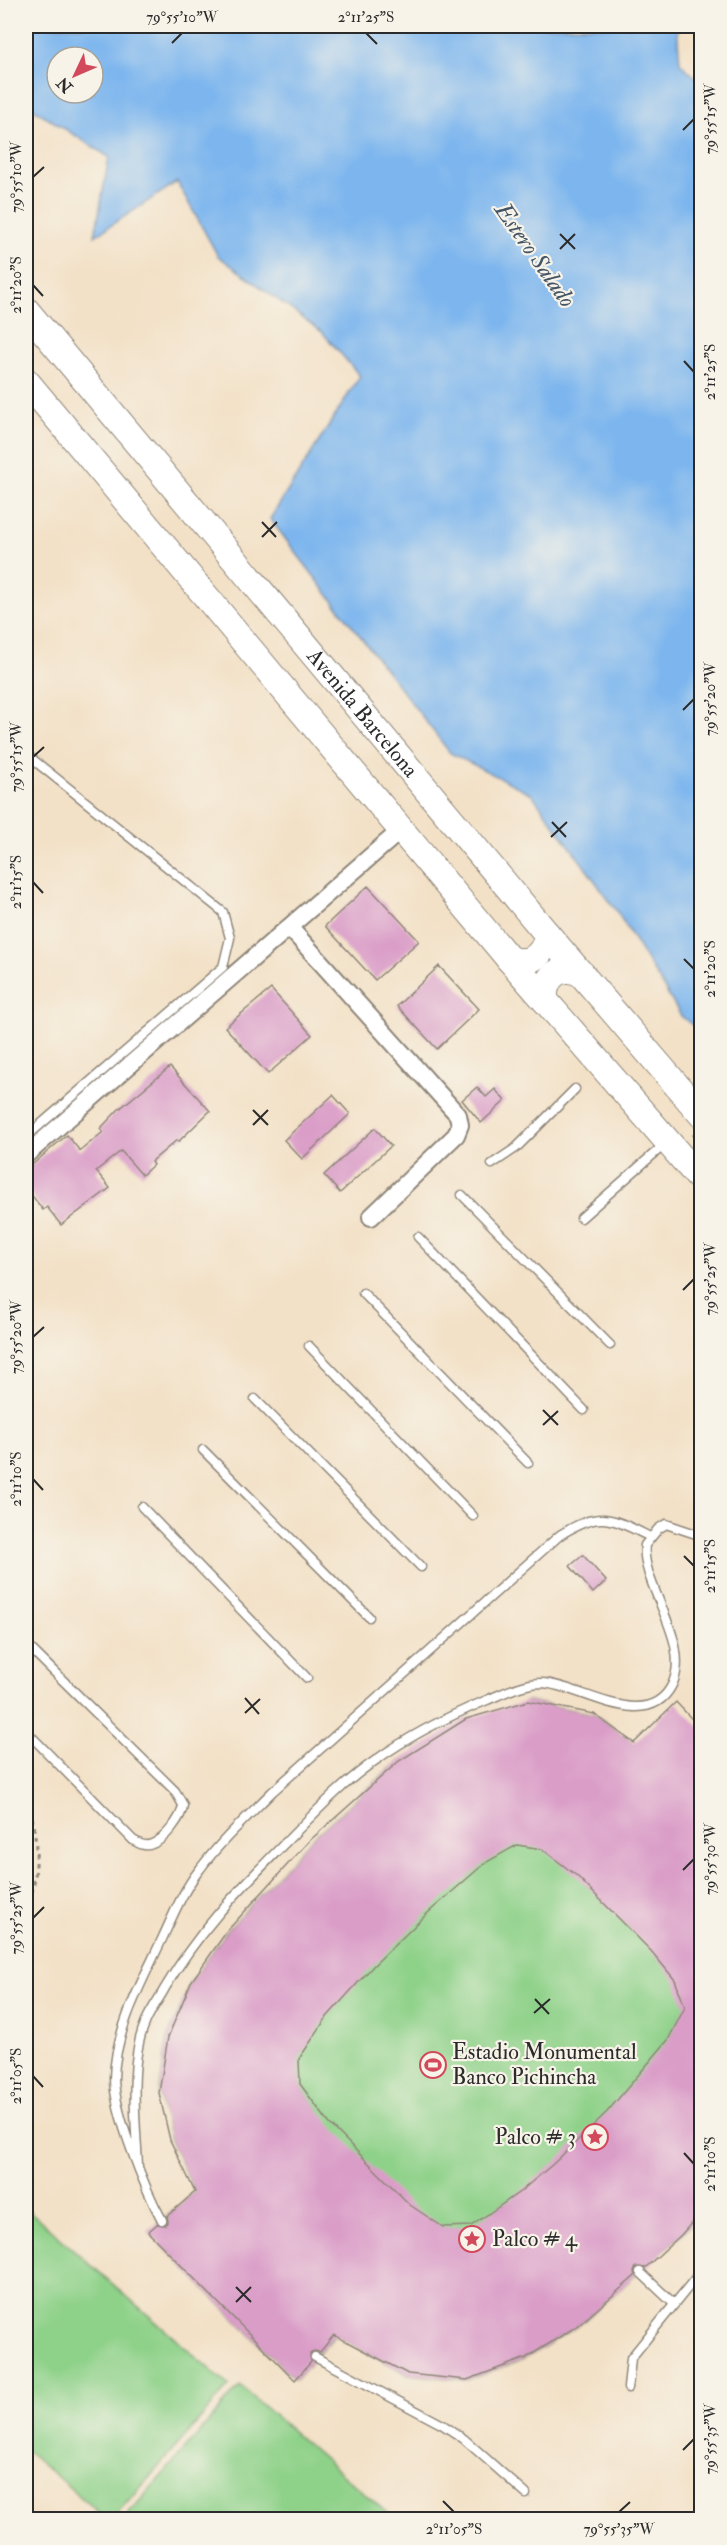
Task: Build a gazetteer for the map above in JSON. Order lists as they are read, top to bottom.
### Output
{
  "streets": {
    "main road": ["Avenida Barcelona"]
  },
  "water": ["Estero Salado"],
  "places": {
    "sports": ["Estadio Monumental Banco Pichincha"],
    "place": ["Palco # 3", "Palco # 4"]
  },
  "north": "bottom left",
  "coordinates": [
    "79°55'10\"W",
    "2°11'25\"S",
    "79°55'15\"W",
    "2°11'20\"S",
    "79°55'20\"W",
    "2°11'15\"S",
    "79°55'25\"W",
    "2°11'10\"S",
    "79°55'30\"W",
    "2°11'05\"S",
    "79°55'35\"W"
  ]
}
